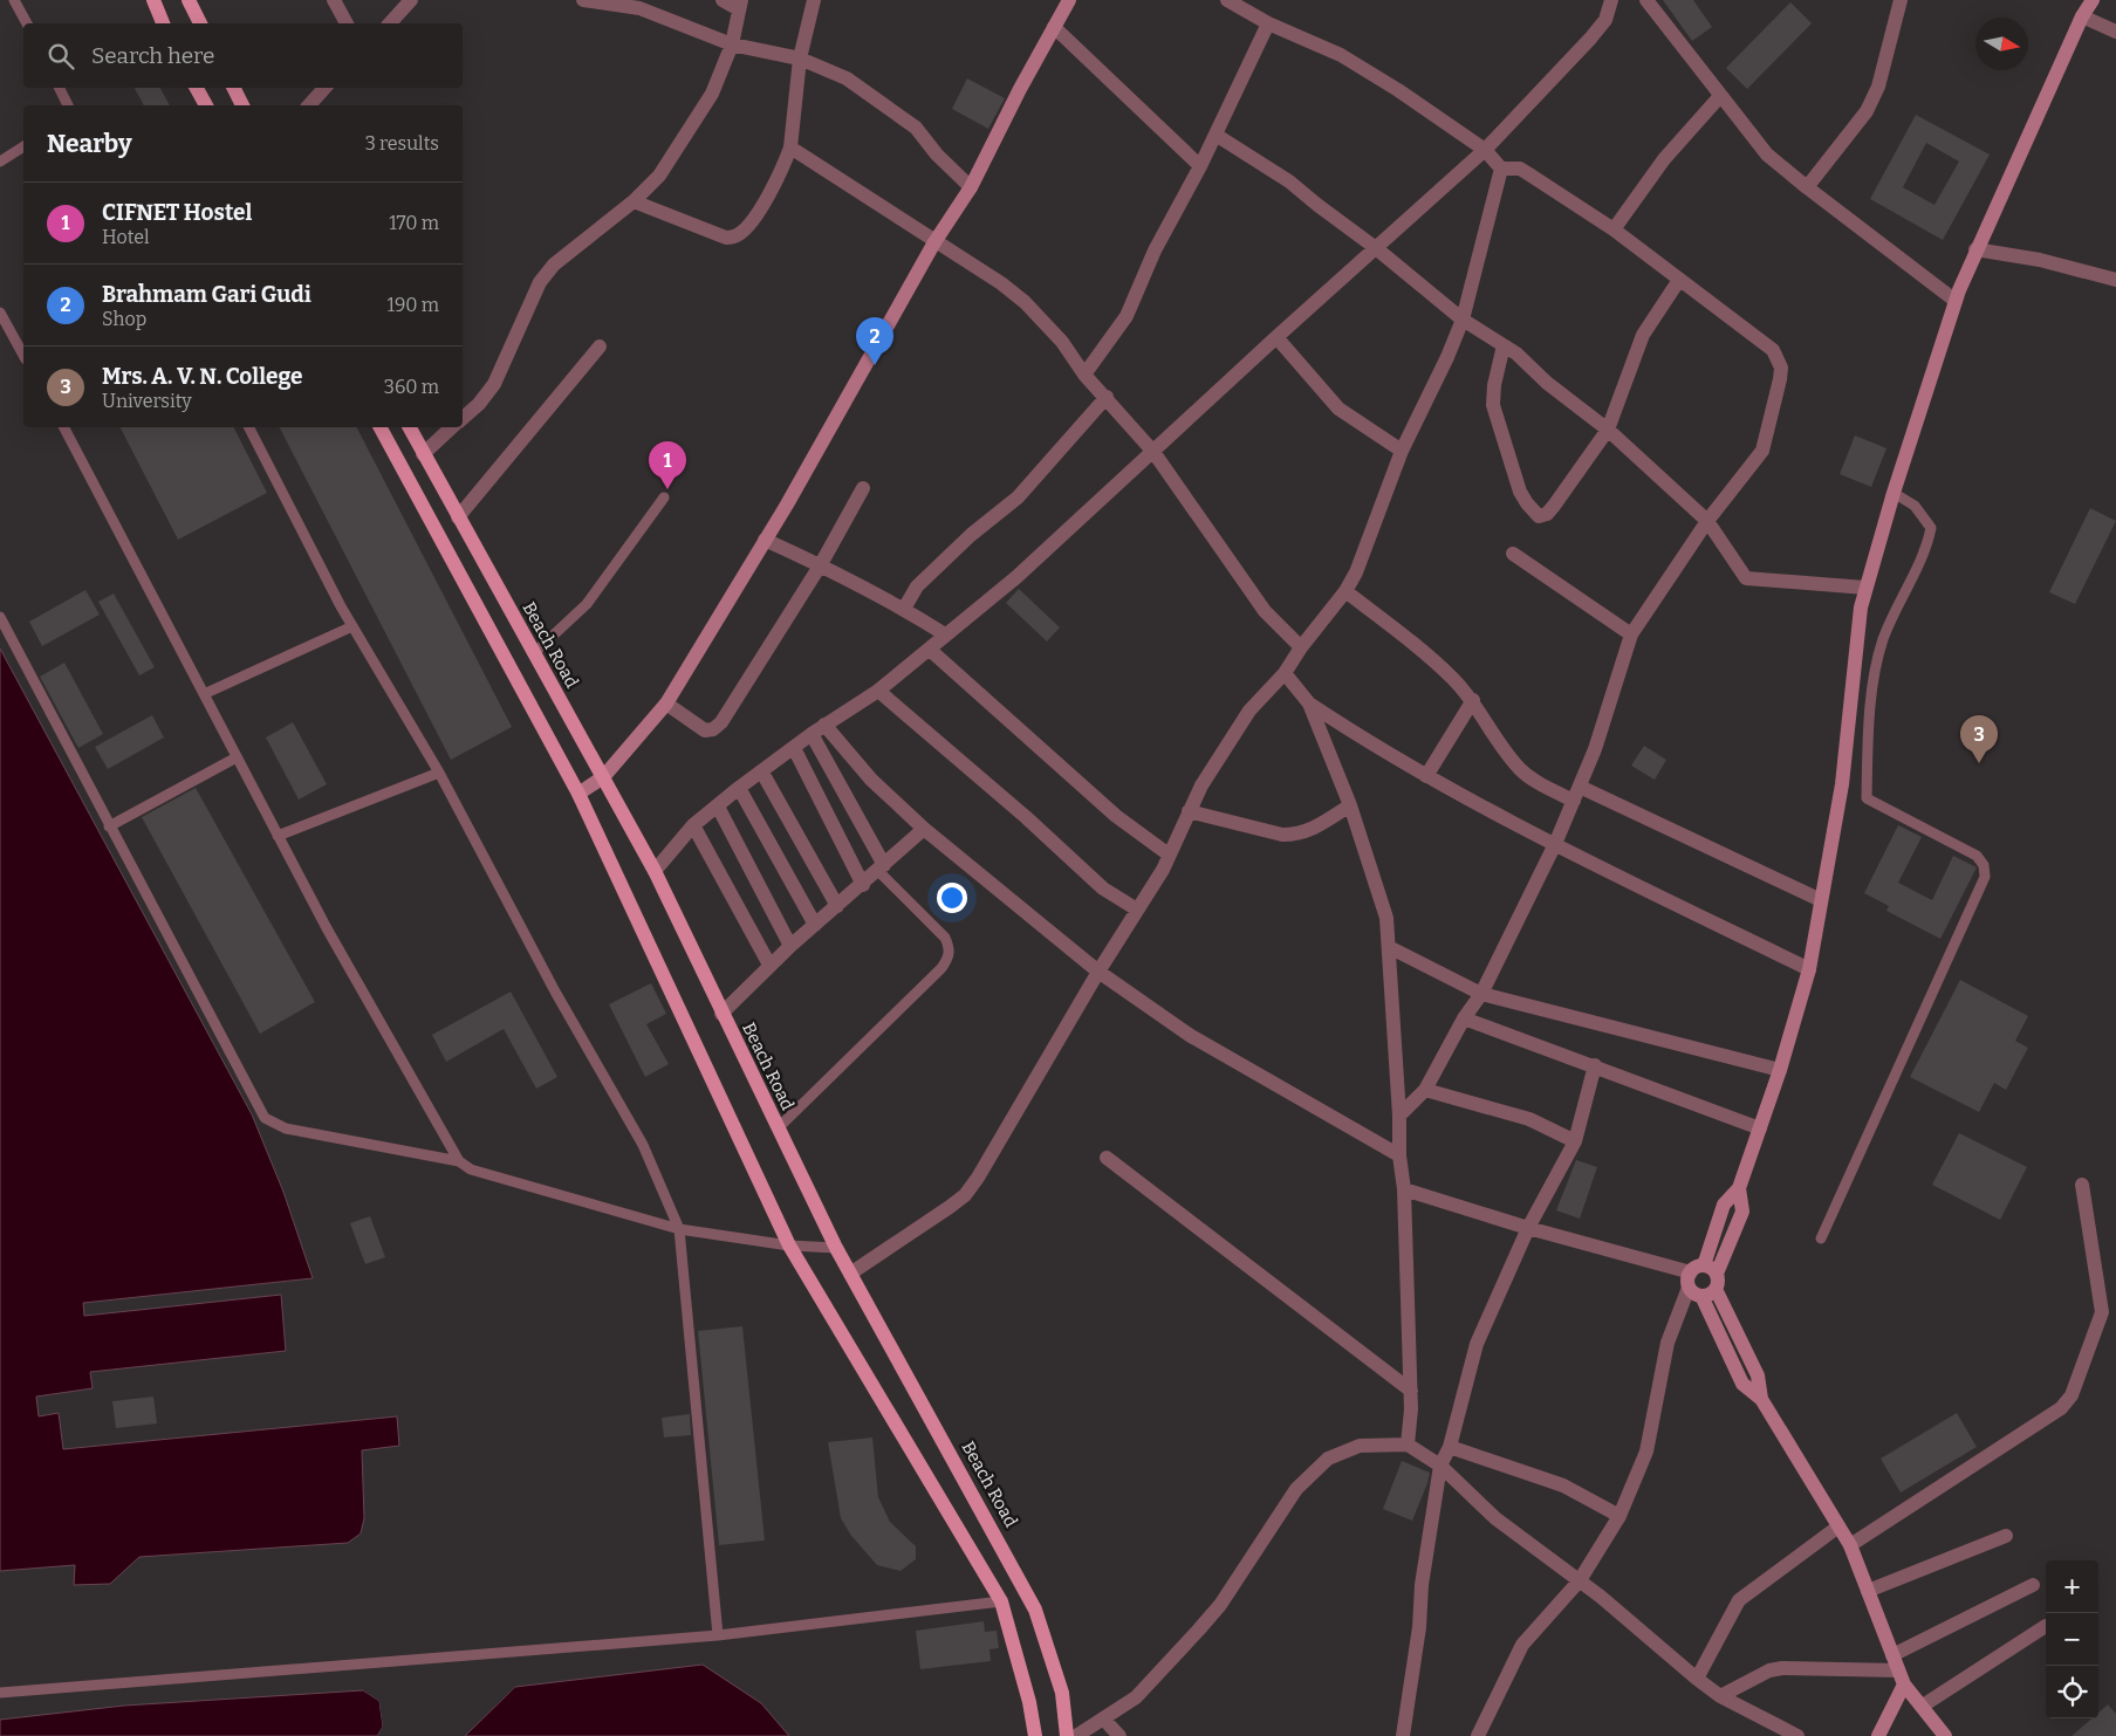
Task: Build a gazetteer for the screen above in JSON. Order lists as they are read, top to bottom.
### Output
{
  "streets": {
    "main road": ["Beach Road"]
  },
  "north": "right",
  "page": {
    "search": "Search here",
    "heading": ["Nearby", "3 results"],
    "list": [
      {
        "mark": "1",
        "name": "CIFNET Hostel",
        "note": "Hotel",
        "value": "170 m"
      },
      {
        "mark": "2",
        "name": "Brahmam Gari Gudi",
        "note": "Shop",
        "value": "190 m"
      },
      {
        "mark": "3",
        "name": "Mrs. A. V. N. College",
        "note": "University",
        "value": "360 m"
      }
    ],
    "pins": ["2", "1", "3"],
    "map_buttons": ["+", "−"]
  }
}
